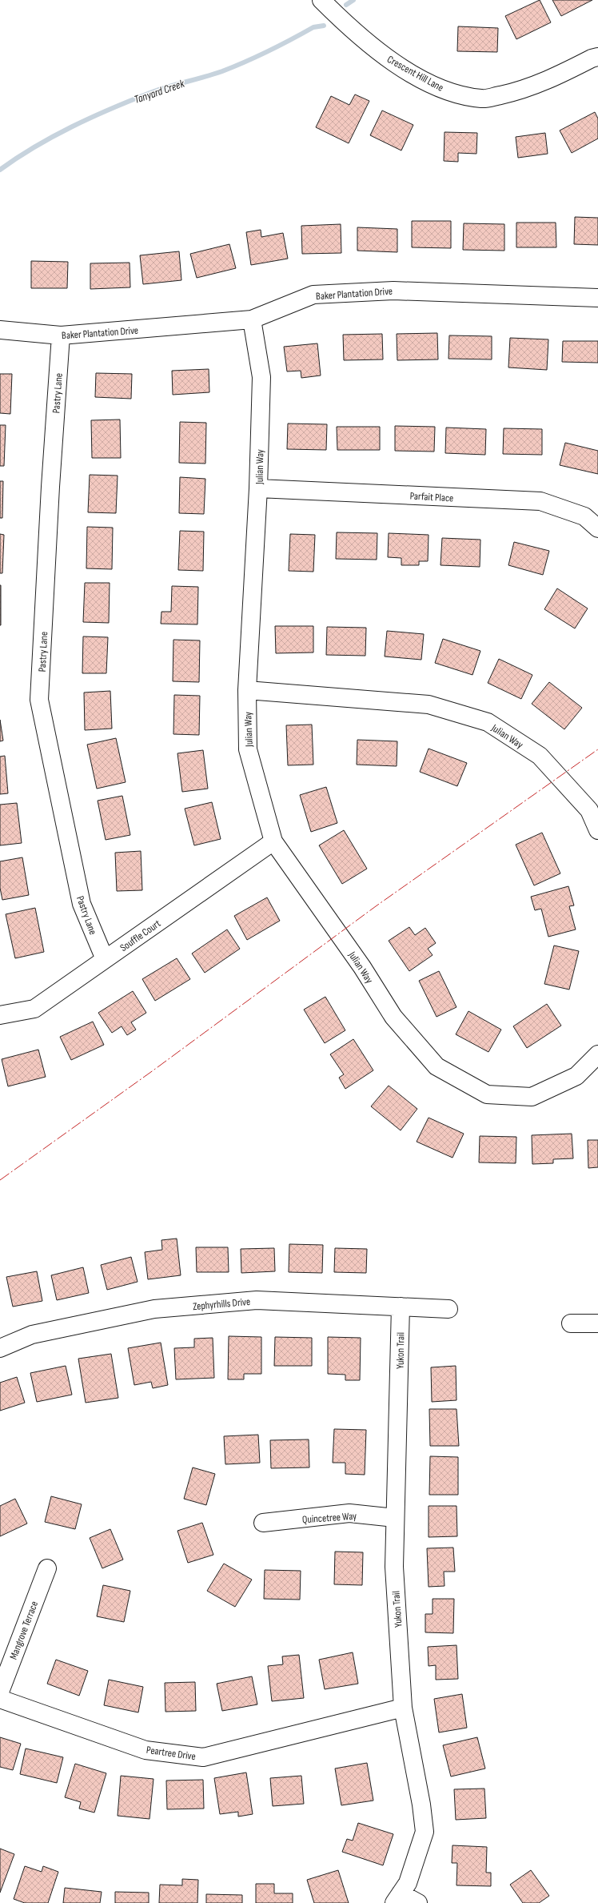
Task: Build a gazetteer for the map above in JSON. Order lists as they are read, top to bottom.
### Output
{
  "streets": {
    "street": [
      "Crescent Hill Lane",
      "Baker Plantation Drive",
      "Pastry Lane",
      "Julian Way",
      "Parfait Place",
      "Souffle Court",
      "Zephyrhills Drive",
      "Yukon Trail",
      "Quincetree Way",
      "Mangrove Terrace",
      "Peartree Drive"
    ]
  },
  "crossings": [
    ["Baker Plantation Drive", "Pastry Lane"],
    ["Baker Plantation Drive", "Julian Way"],
    ["Pastry Lane", "Souffle Court"],
    ["Julian Way", "Parfait Place"],
    ["Julian Way", "Souffle Court"],
    ["Zephyrhills Drive", "Yukon Trail"],
    ["Yukon Trail", "Quincetree Way"],
    ["Yukon Trail", "Peartree Drive"]
  ],
  "water": ["Tanyard Creek"]
}
